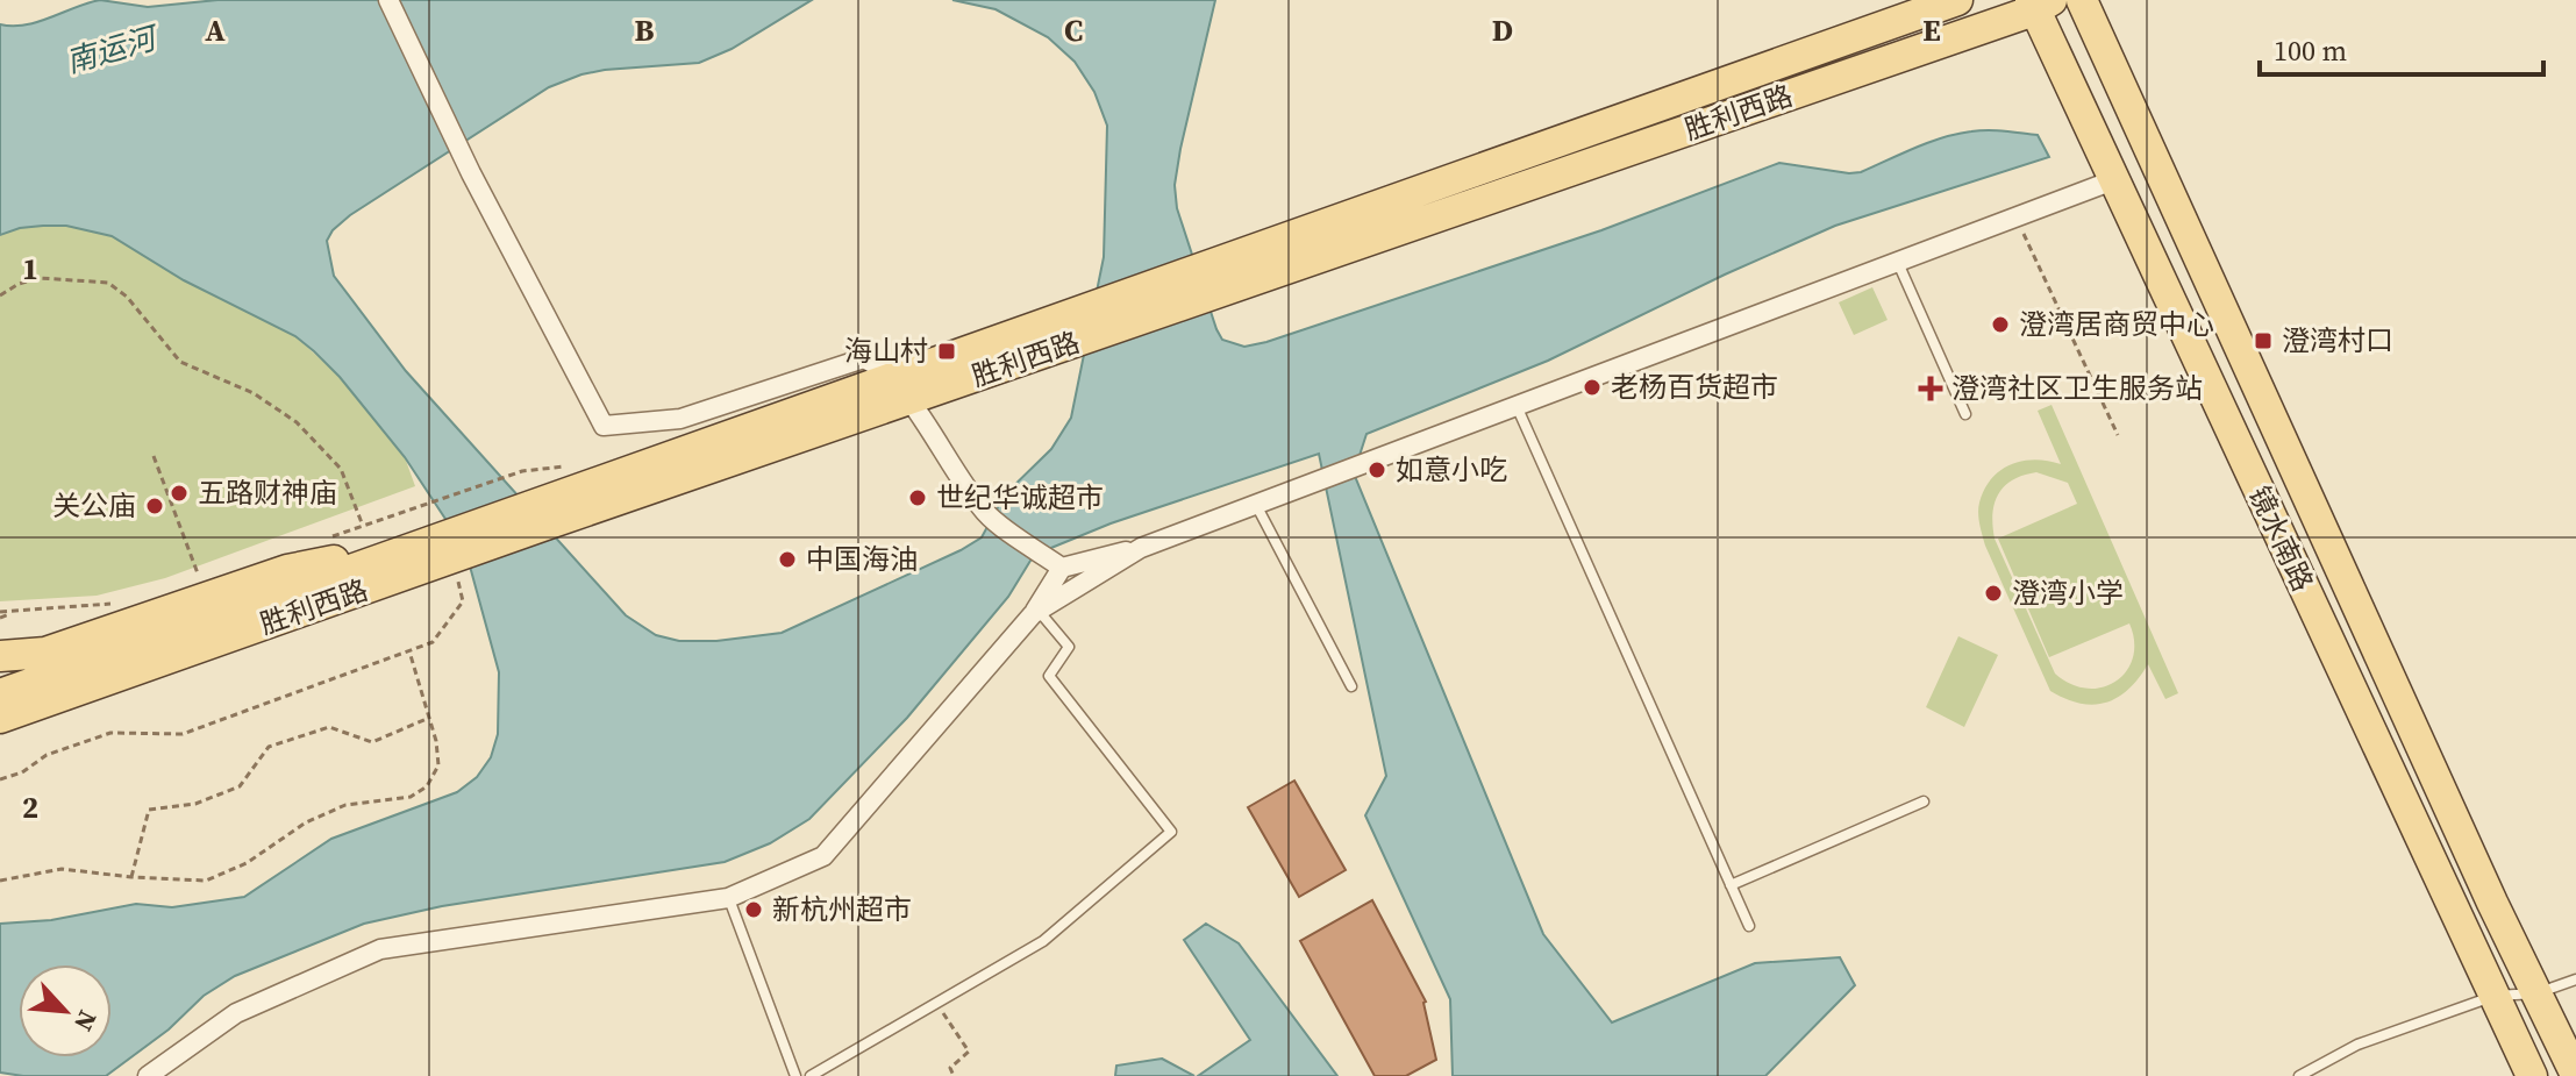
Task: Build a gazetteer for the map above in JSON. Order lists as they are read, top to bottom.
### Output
{
  "streets": {
    "main road": ["胜利西路", "镜水南路"]
  },
  "crossings": [
    ["胜利西路", "镜水南路"]
  ],
  "water": ["南运河"],
  "places": {
    "other": [
      "澄湾居商贸中心",
      "老杨百货超市",
      "如意小吃",
      "五路财神庙",
      "世纪华诚超市",
      "关公庙",
      "中国海油",
      "澄湾小学",
      "新杭州超市"
    ],
    "transit": ["澄湾村口", "海山村"],
    "health": ["澄湾社区卫生服务站"]
  },
  "scale_bar": "100 m",
  "north": "bottom right",
  "grid": {
    "columns": [
      "A",
      "B",
      "C",
      "D",
      "E"
    ],
    "rows": ["1", "2"]
  }
}
